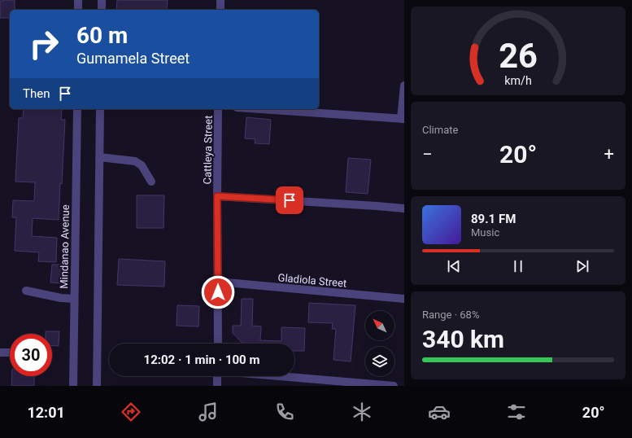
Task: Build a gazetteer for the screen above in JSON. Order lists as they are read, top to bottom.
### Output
{
  "streets": {
    "street": ["Cattleya Street", "Mindanao Avenue", "Gladiola Street"]
  },
  "crossings": [
    ["Cattleya Street", "Gladiola Street"]
  ],
  "north": "top left",
  "page": {
    "turn": ["60 m", "Gumamela Street"],
    "then": "Then",
    "tile": [
      "Climate",
      ["Range · 68%", "340 km"]
    ],
    "heat": ["−", "20°", "+"],
    "song": ["89.1 FM", "Music"],
    "limit": "30",
    "trip": "12:02 · 1 min · 100 m",
    "tabs": ["12:01", "20°"],
    "gauge": ["26", "km/h"]
  }
}
